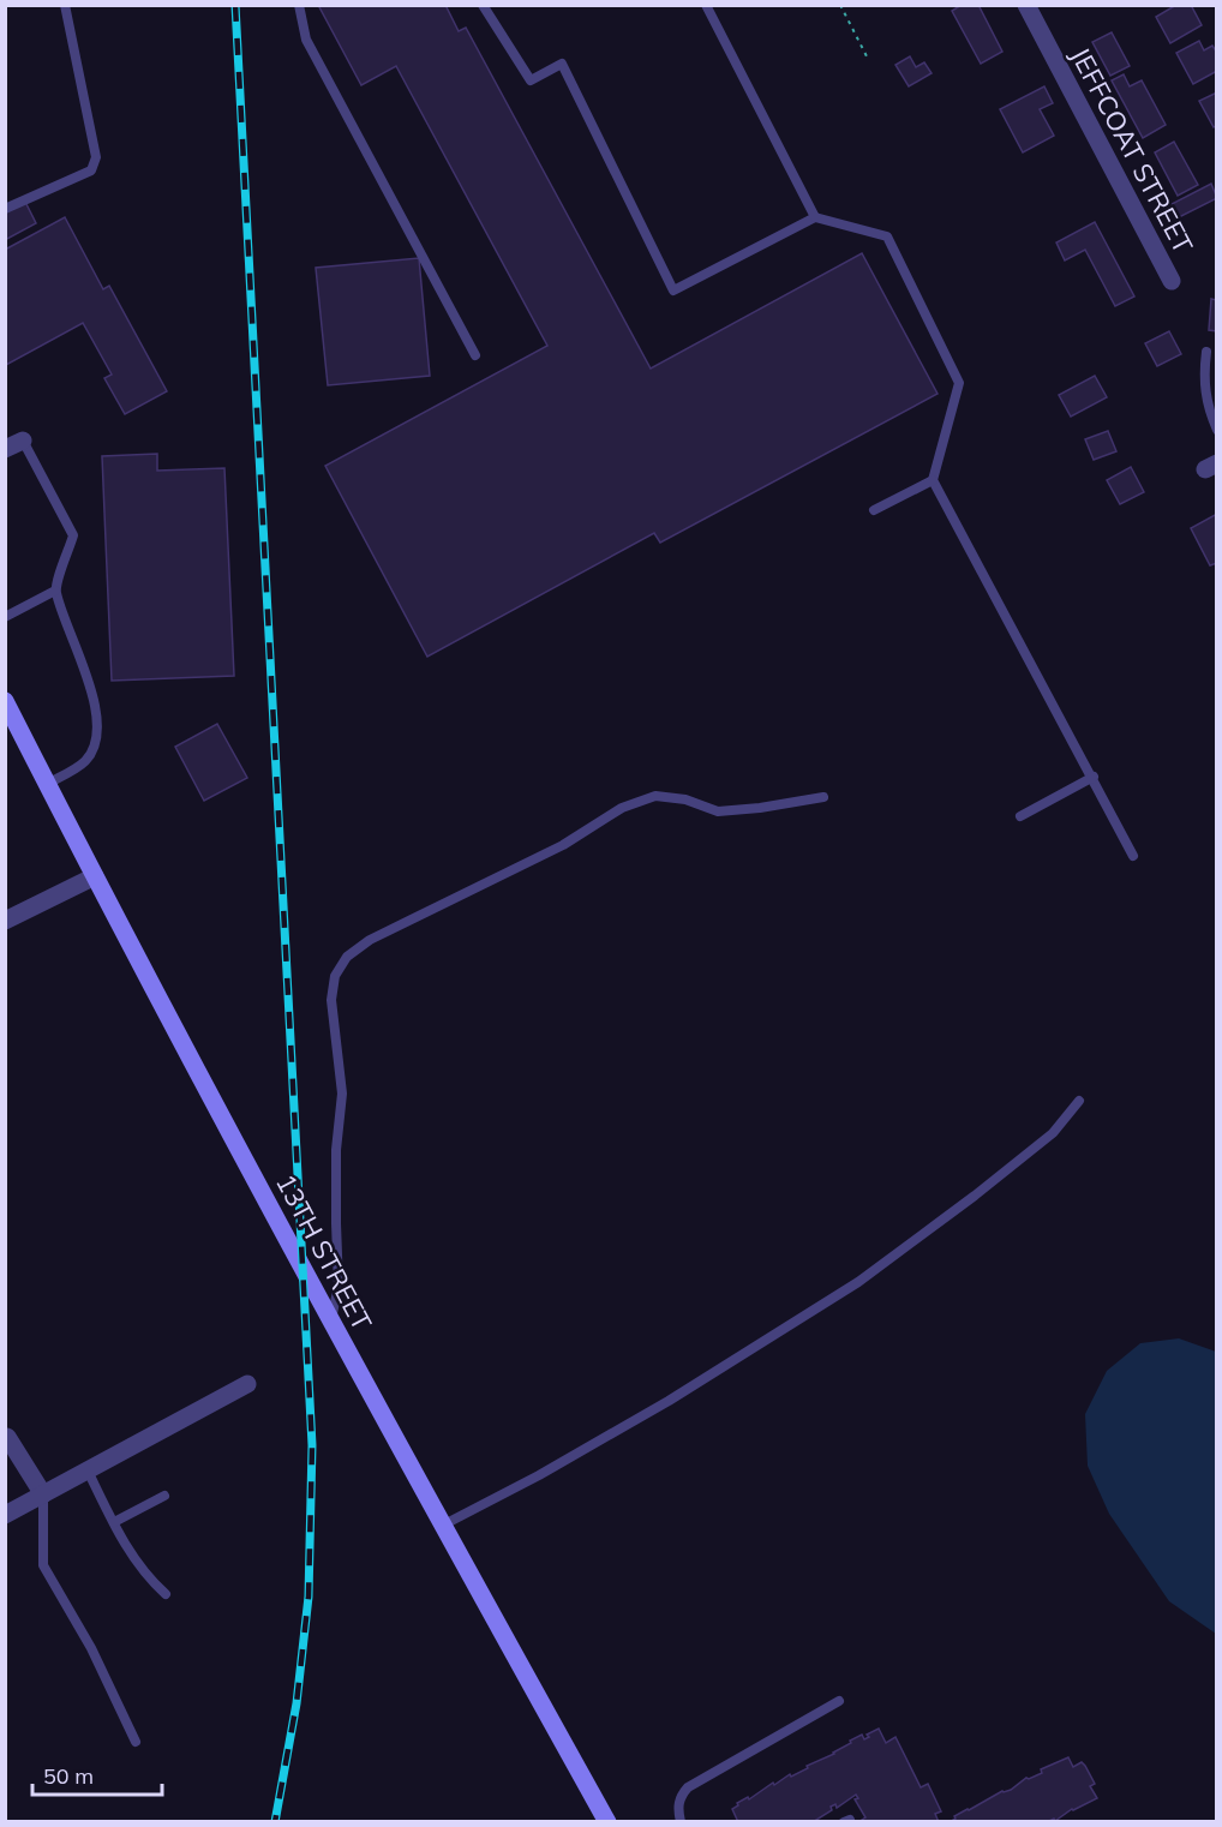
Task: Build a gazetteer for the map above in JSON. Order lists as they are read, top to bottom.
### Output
{
  "streets": {
    "street": ["JEFFCOAT STREET", "13TH STREET"]
  },
  "scale_bar": "50 m"
}
